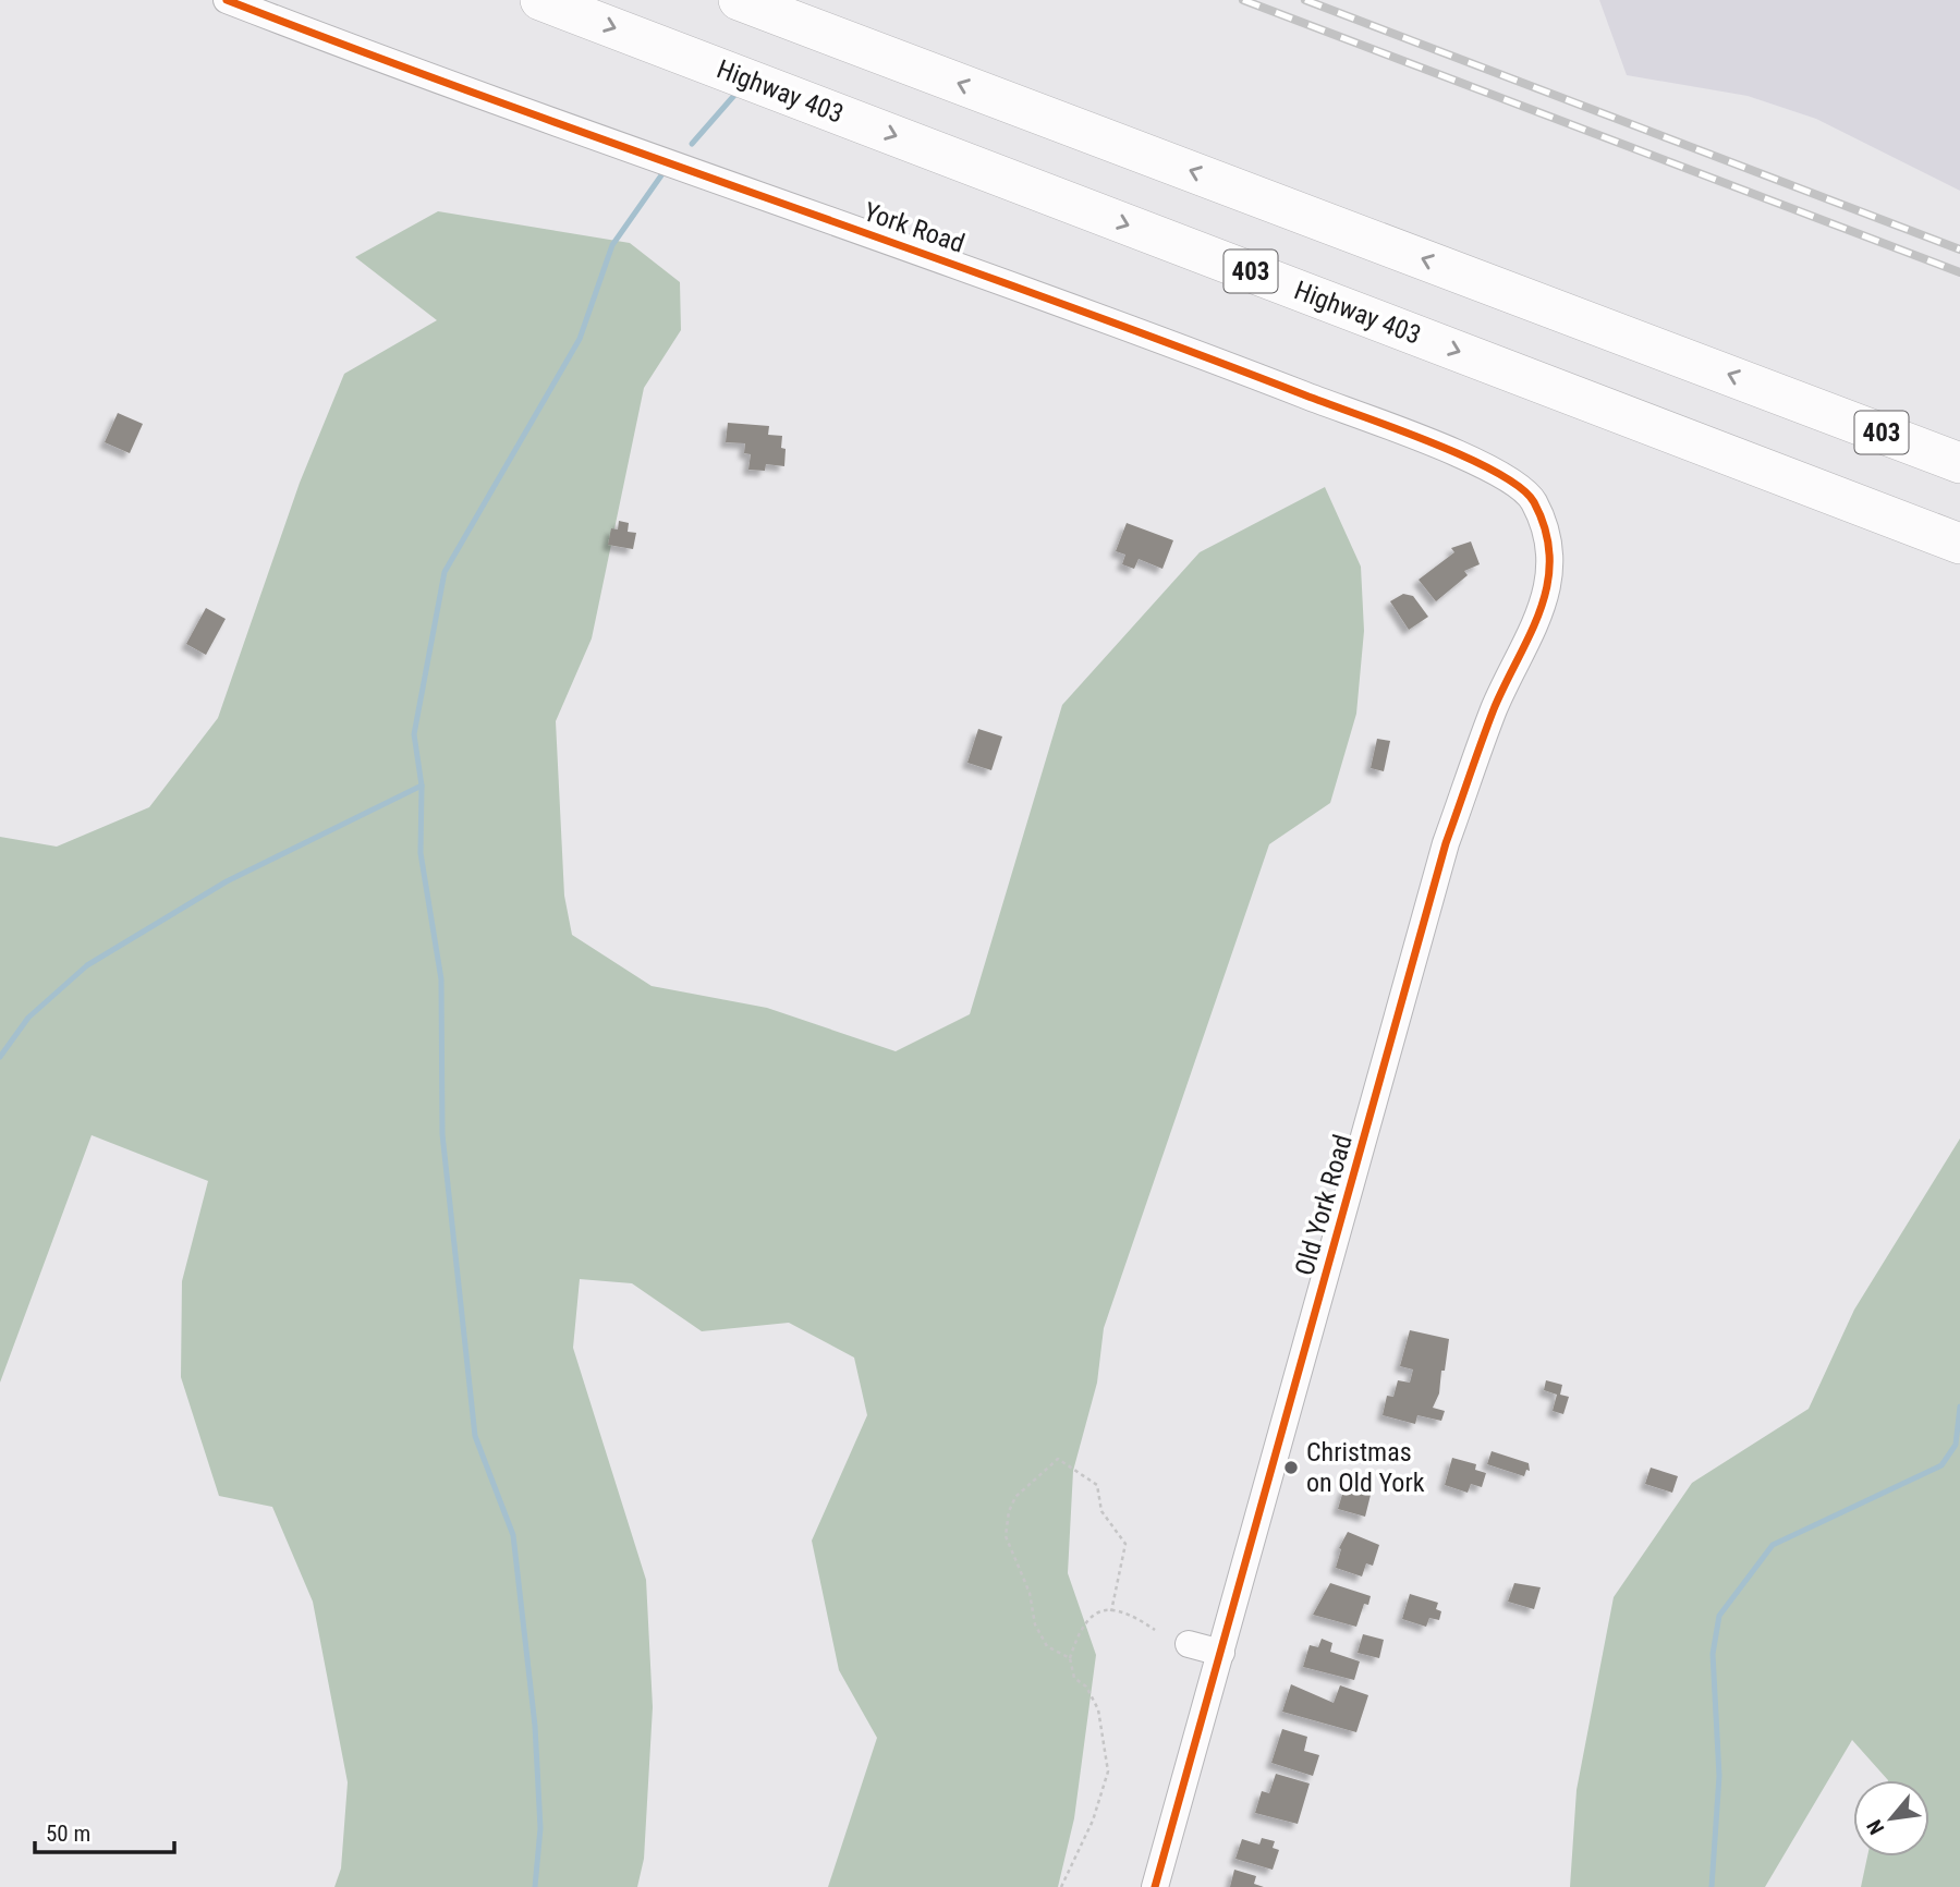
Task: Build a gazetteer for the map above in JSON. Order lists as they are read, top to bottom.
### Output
{
  "streets": {
    "highway": ["Highway 403", "403"],
    "street": ["York Road", "Old York Road"]
  },
  "crossings": [
    ["York Road", "Old York Road"]
  ],
  "places": ["Christmas on Old York"],
  "scale_bar": "50 m",
  "north": "bottom left"
}
